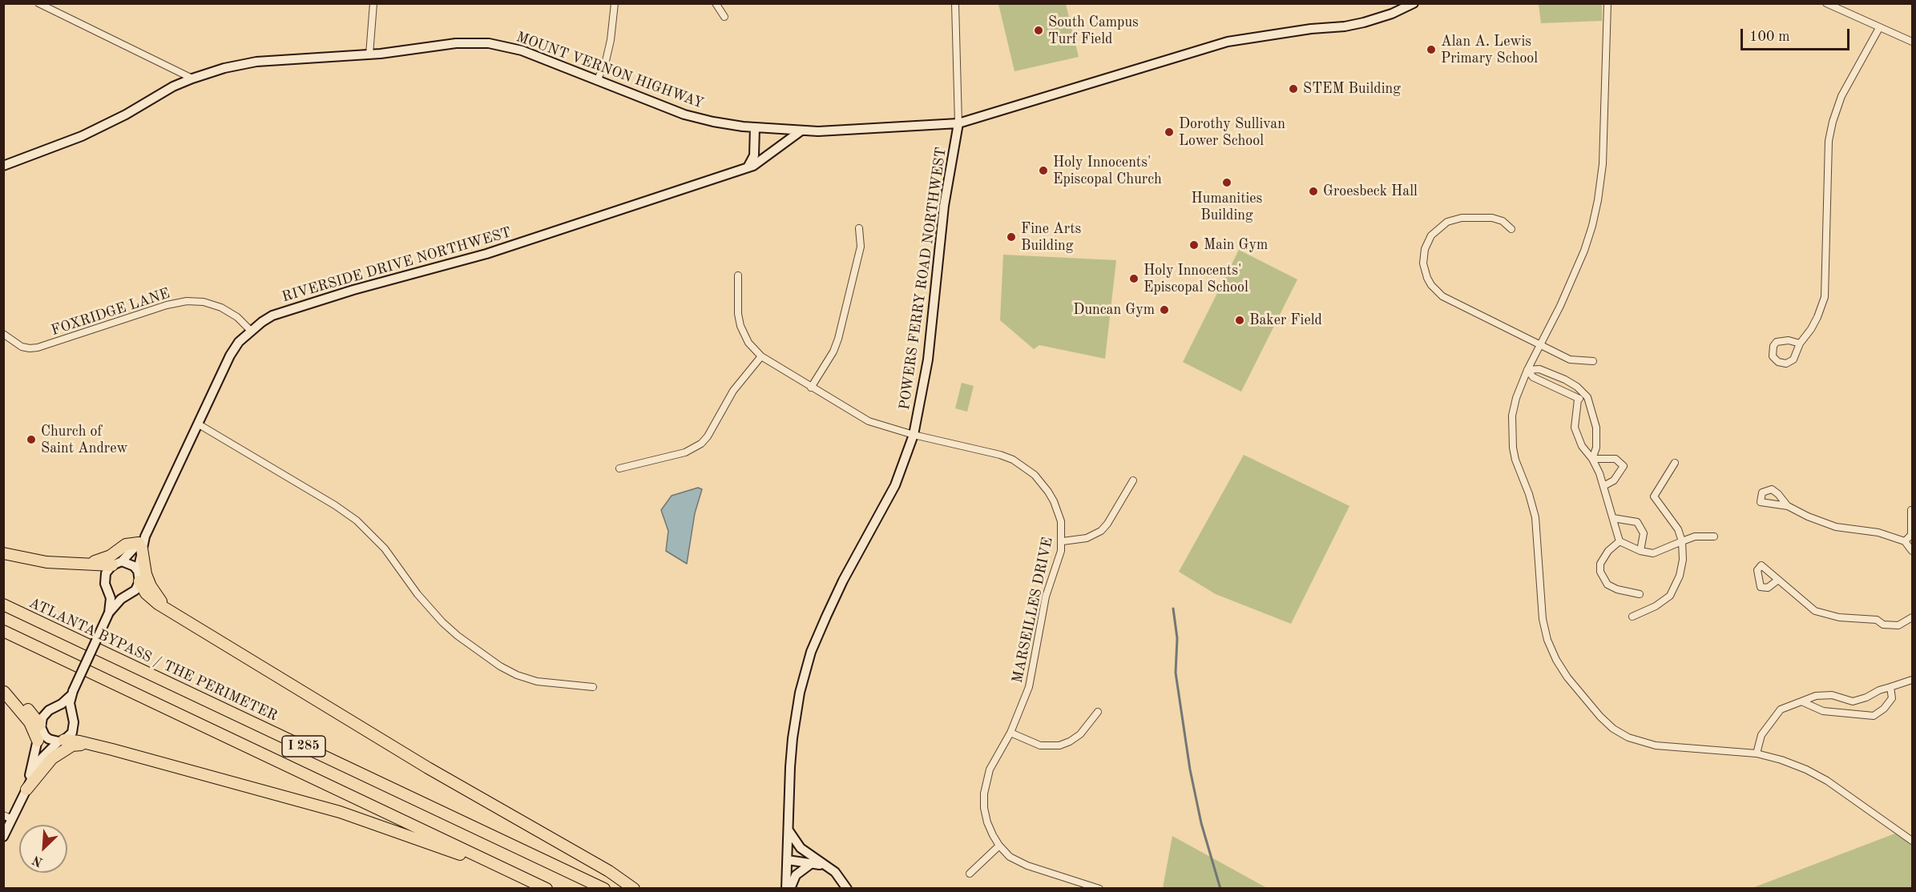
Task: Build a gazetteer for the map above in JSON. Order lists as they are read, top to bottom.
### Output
{
  "streets": {
    "highway": ["ATLANTA BYPASS / THE PERIMETER", "I 285"],
    "street": [
      "MOUNT VERNON HIGHWAY",
      "RIVERSIDE DRIVE NORTHWEST",
      "POWERS FERRY ROAD NORTHWEST",
      "FOXRIDGE LANE",
      "MARSEILLES DRIVE"
    ]
  },
  "crossings": [
    ["MOUNT VERNON HIGHWAY", "RIVERSIDE DRIVE NORTHWEST"],
    ["MOUNT VERNON HIGHWAY", "POWERS FERRY ROAD NORTHWEST"],
    ["RIVERSIDE DRIVE NORTHWEST", "FOXRIDGE LANE"],
    ["POWERS FERRY ROAD NORTHWEST", "MARSEILLES DRIVE"]
  ],
  "places": [
    "South Campus Turf Field",
    "Alan A. Lewis Primary School",
    "STEM Building",
    "Dorothy Sullivan Lower School",
    "Holy Innocents' Episcopal Church",
    "Humanities Building",
    "Groesbeck Hall",
    "Fine Arts Building",
    "Main Gym",
    "Holy Innocents' Episcopal School",
    "Duncan Gym",
    "Baker Field",
    "Church of Saint Andrew"
  ],
  "scale_bar": "100 m",
  "north": "bottom left"
}
